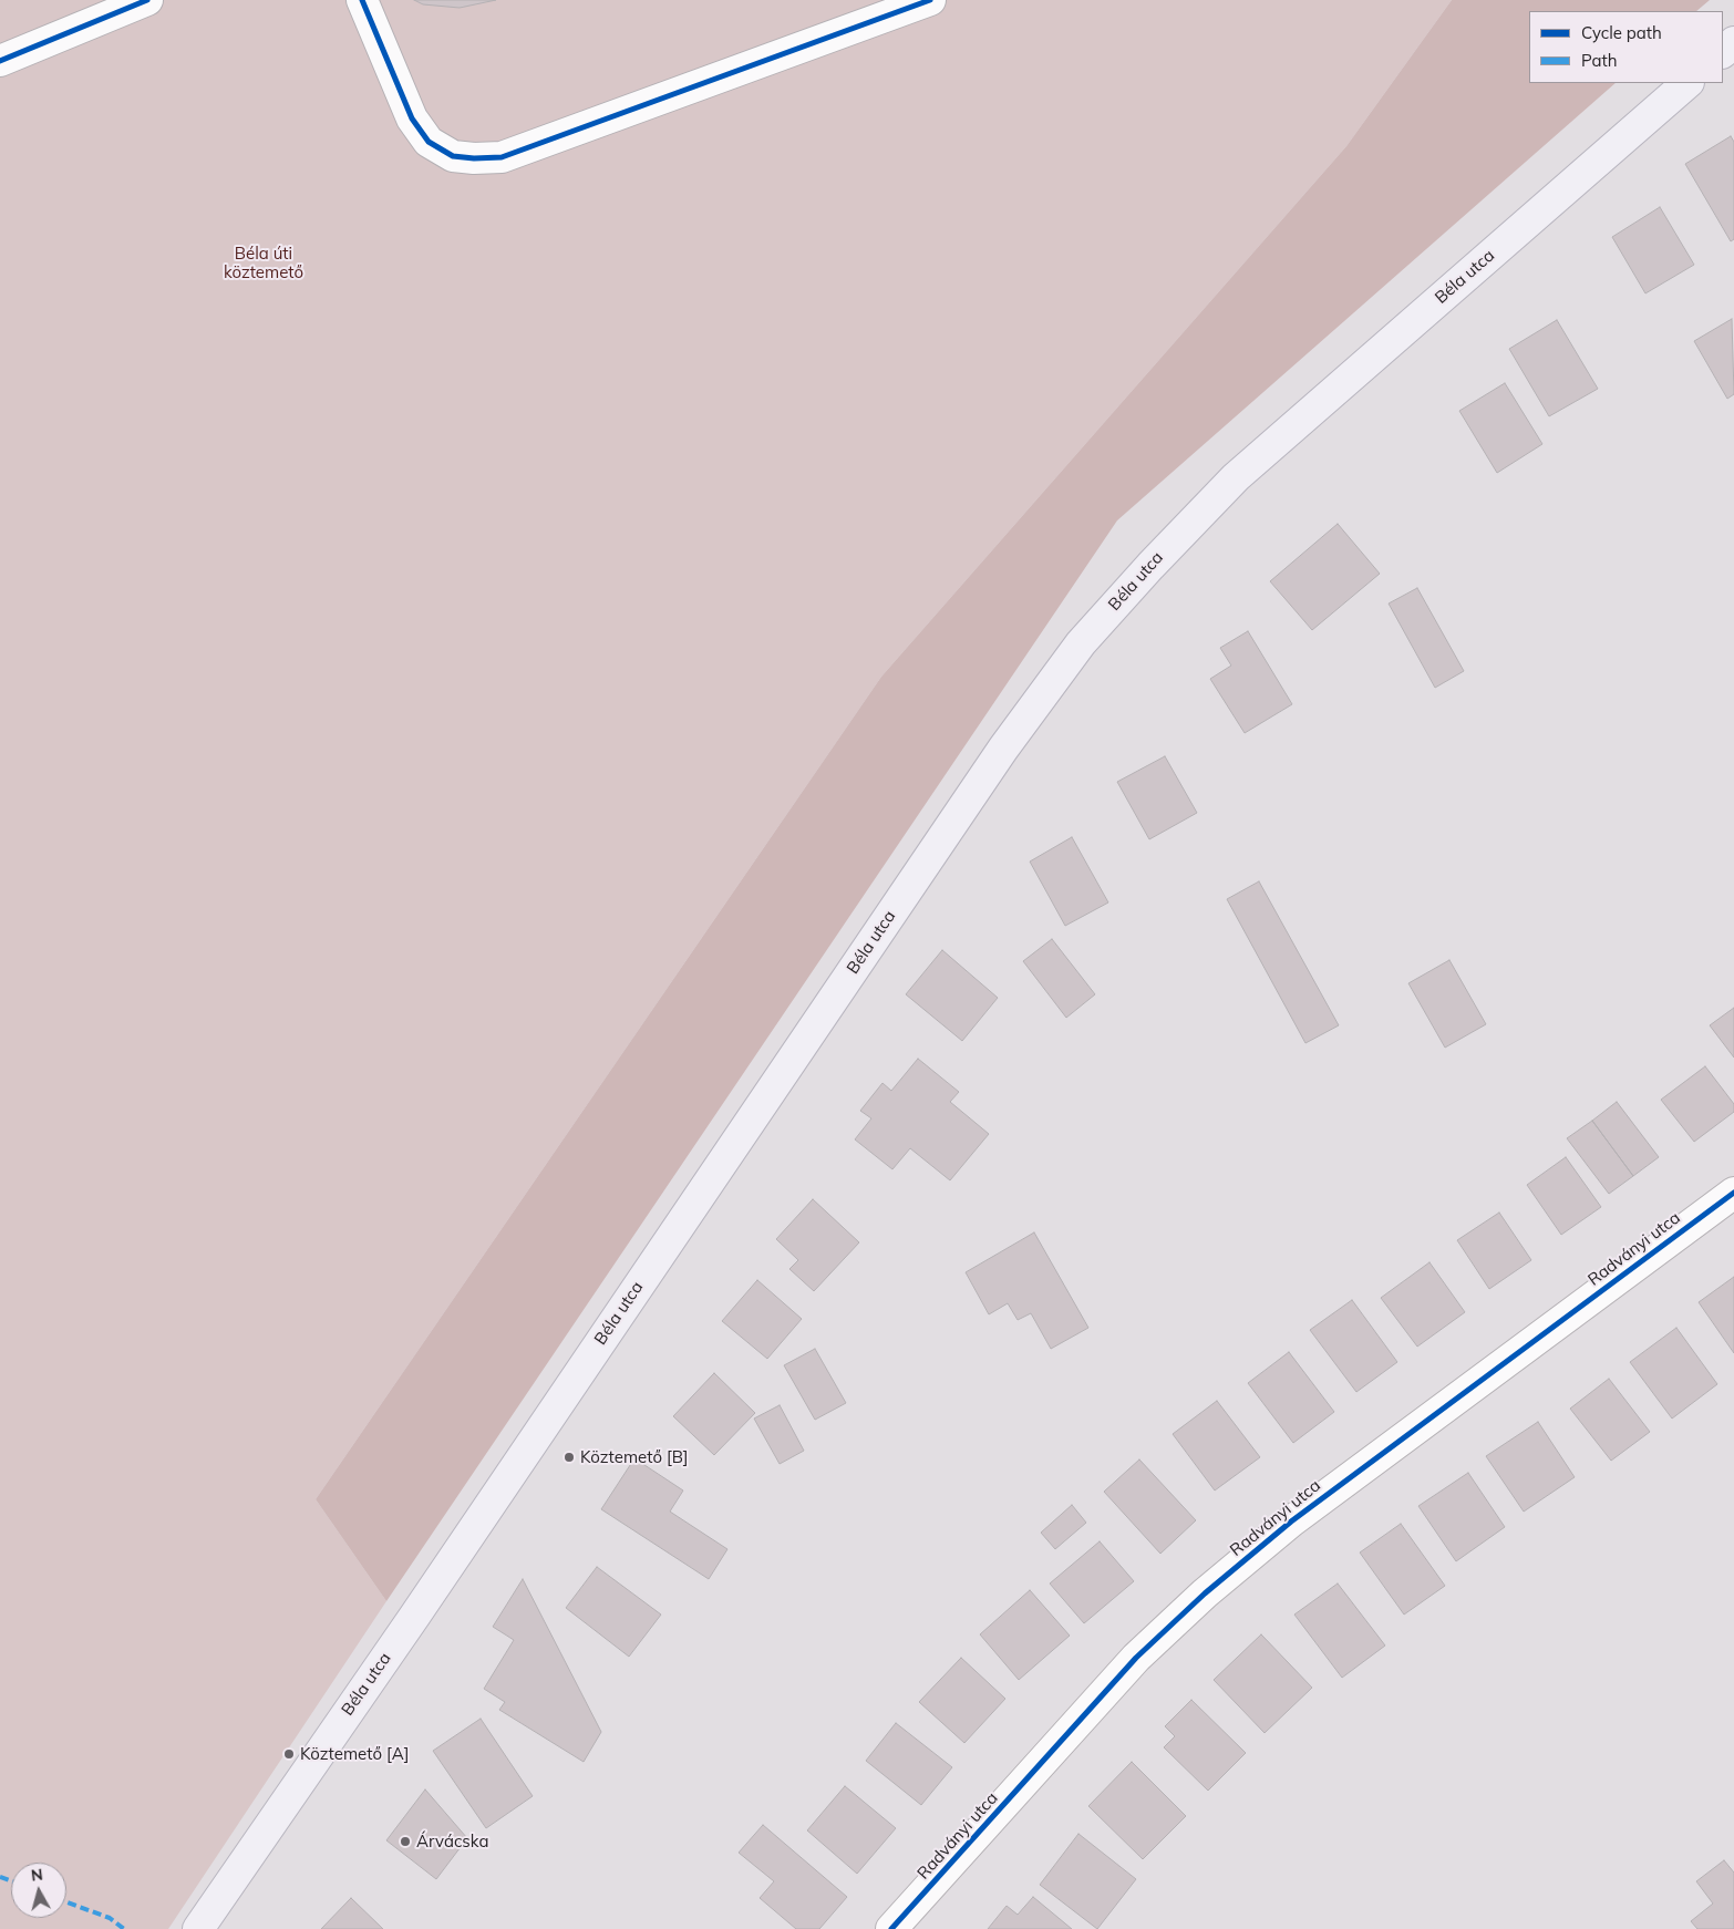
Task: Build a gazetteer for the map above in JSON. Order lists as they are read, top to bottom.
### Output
{
  "streets": {
    "main road": ["Béla utca"],
    "street": ["Radványi utca"]
  },
  "parks": ["Béla úti köztemető"],
  "places": ["Köztemető [B]", "Köztemető [A]", "Árvácska"],
  "legend": ["Cycle path", "Path"],
  "north": "top"
}
